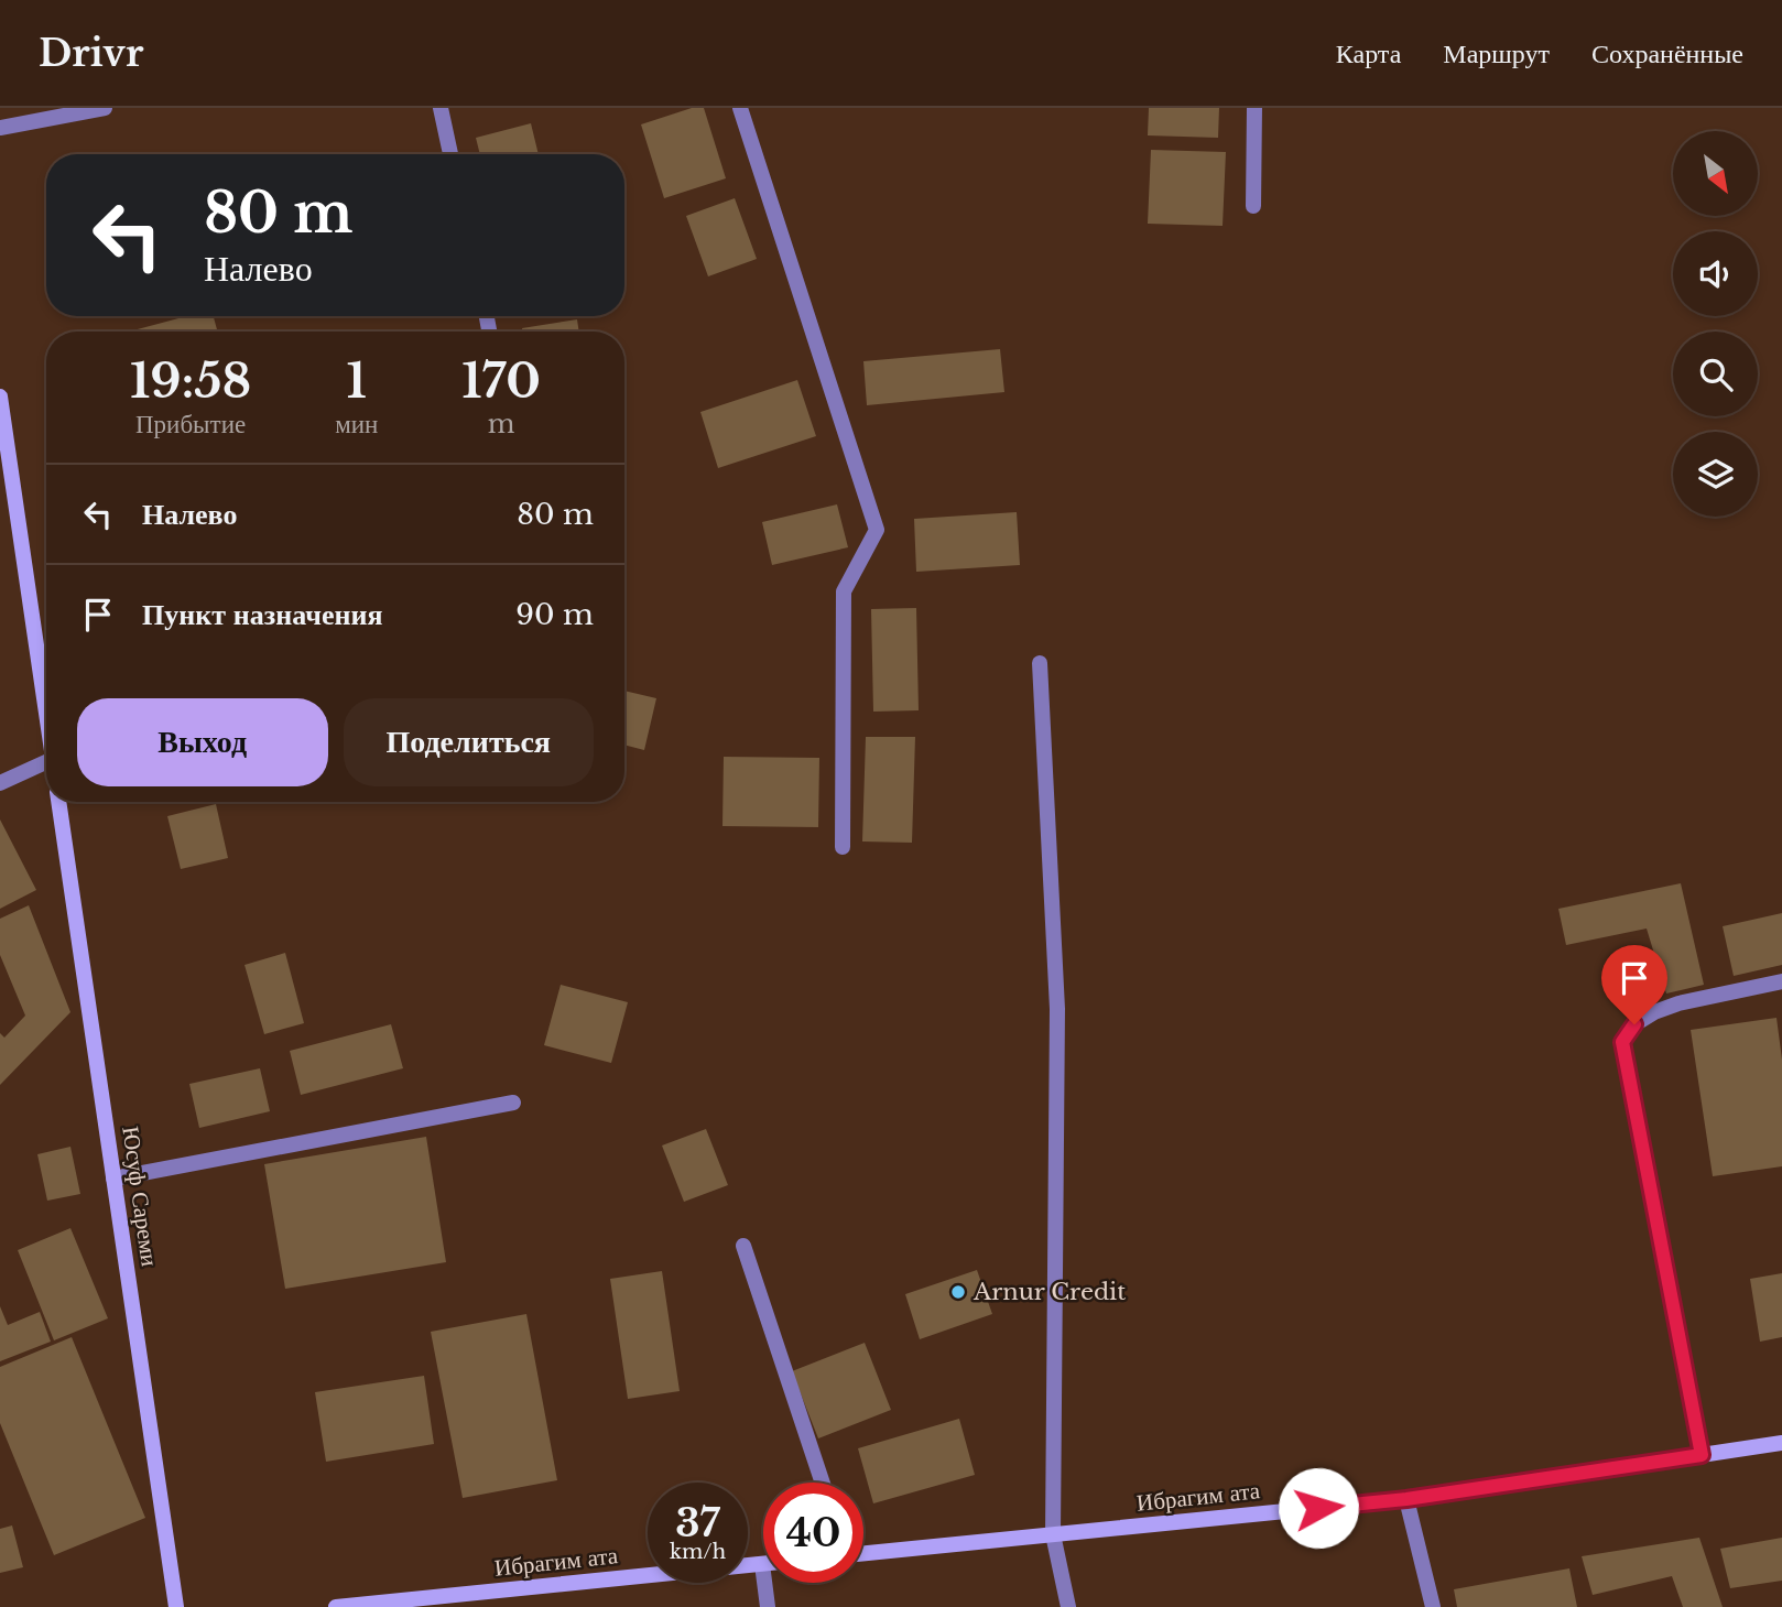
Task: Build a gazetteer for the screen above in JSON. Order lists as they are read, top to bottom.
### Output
{
  "streets": {
    "street": ["Юсуф Сареми", "Ибрагим ата"]
  },
  "places": ["Arnur Credit"],
  "north": "bottom right",
  "page": {
    "header": "Drivr",
    "nav": ["Карта", "Маршрут", "Сохранённые"],
    "turn": ["80 m", "Налево"],
    "eta": [
      "19:58",
      "Прибытие",
      "1",
      "мин",
      "170",
      "m"
    ],
    "list": [
      {
        "name": "Налево",
        "value": "80 m"
      },
      {
        "name": "Пункт назначения",
        "value": "90 m"
      }
    ],
    "buttons": ["Выход", "Поделиться"],
    "speed": "37 km/h",
    "limit": "40"
  }
}
